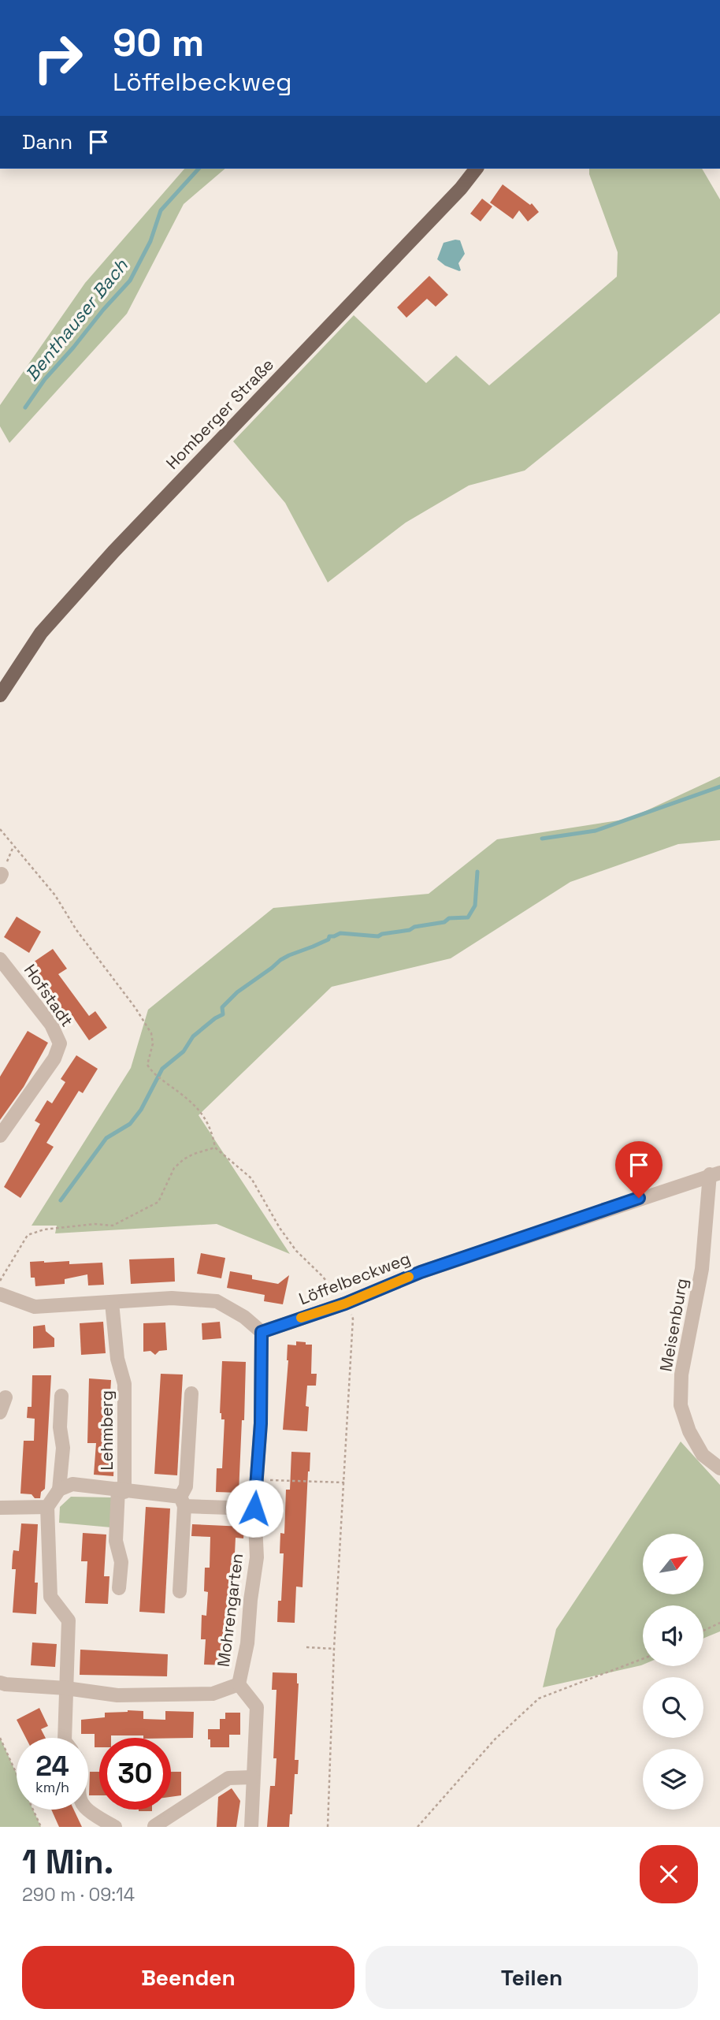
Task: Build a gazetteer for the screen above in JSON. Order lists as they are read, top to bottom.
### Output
{
  "streets": {
    "main road": ["Homberger Straße"],
    "street": [
      "Hofstadt",
      "Löffelbeckweg",
      "Meisenburg",
      "Lehmberg",
      "Mohrengarten"
    ]
  },
  "crossings": [
    ["Löffelbeckweg", "Meisenburg"],
    ["Löffelbeckweg", "Mohrengarten"]
  ],
  "water": ["Benthauser Bach"],
  "north": "top right",
  "page": {
    "turn": ["90 m", "Löffelbeckweg"],
    "then": "Dann",
    "speed": "24 km/h",
    "limit": "30",
    "heading": ["1 Min.", "290 m · 09:14"],
    "buttons": ["Beenden", "Teilen"]
  }
}
